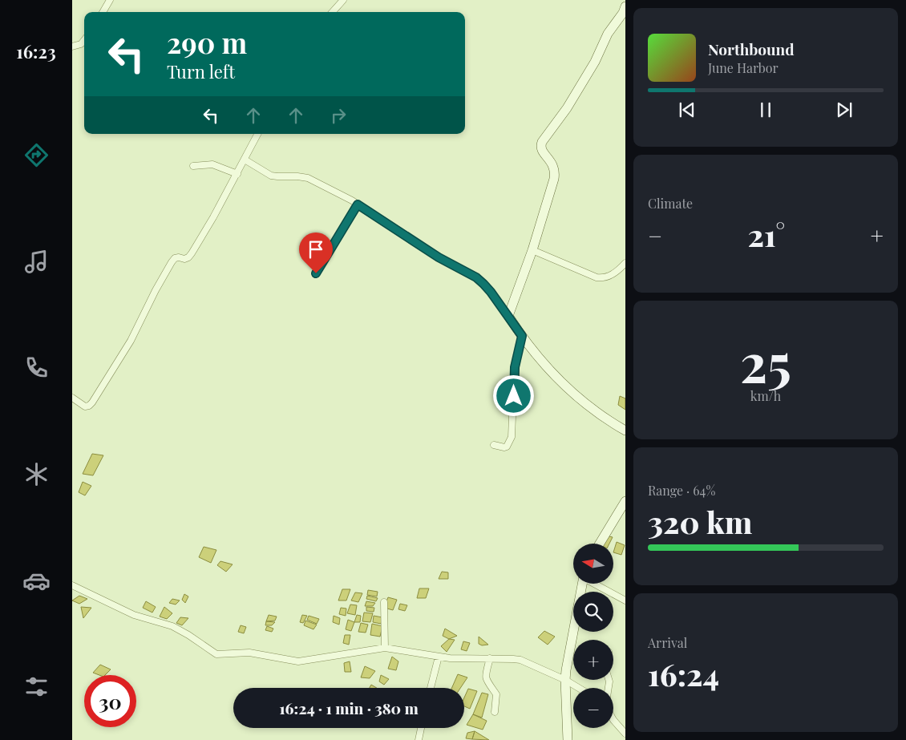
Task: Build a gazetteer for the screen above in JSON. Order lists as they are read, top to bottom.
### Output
{
  "north": "left",
  "page": {
    "tabs": "16:23",
    "turn": ["290 m", "Turn left"],
    "song": ["Northbound", "June Harbor"],
    "tile": [
      "Climate",
      ["25", "km/h"],
      ["Range · 64%", "320 km"],
      ["Arrival", "16:24"]
    ],
    "heat": ["−", "21°", "+"],
    "map_buttons": ["+", "−"],
    "limit": "30",
    "trip": "16:24 · 1 min · 380 m"
  }
}
